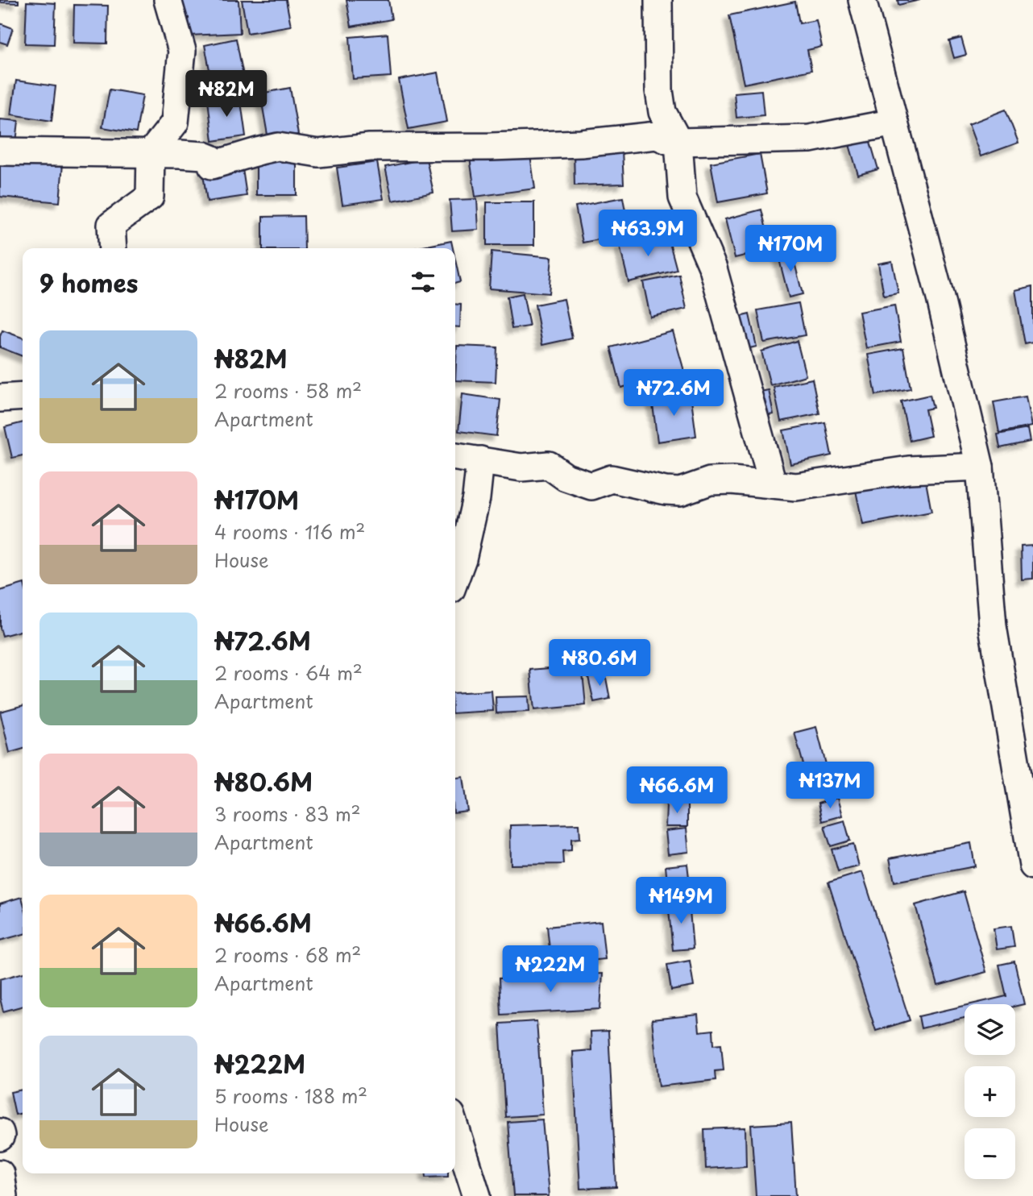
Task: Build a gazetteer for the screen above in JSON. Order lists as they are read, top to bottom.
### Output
{
  "page": {
    "price": [
      "₦82M",
      "₦63.9M",
      "₦170M",
      "₦72.6M",
      "₦80.6M",
      "₦137M",
      "₦66.6M",
      "₦149M",
      "₦222M"
    ],
    "heading": "9 homes",
    "list": [
      {
        "name": "₦82M",
        "note": "2 rooms · 58 m² · Apartment"
      },
      {
        "name": "₦170M",
        "note": "4 rooms · 116 m² · House"
      },
      {
        "name": "₦72.6M",
        "note": "2 rooms · 64 m² · Apartment"
      },
      {
        "name": "₦80.6M",
        "note": "3 rooms · 83 m² · Apartment"
      },
      {
        "name": "₦66.6M",
        "note": "2 rooms · 68 m² · Apartment"
      },
      {
        "name": "₦222M",
        "note": "5 rooms · 188 m² · House"
      }
    ],
    "map_buttons": ["+", "−"]
  }
}
